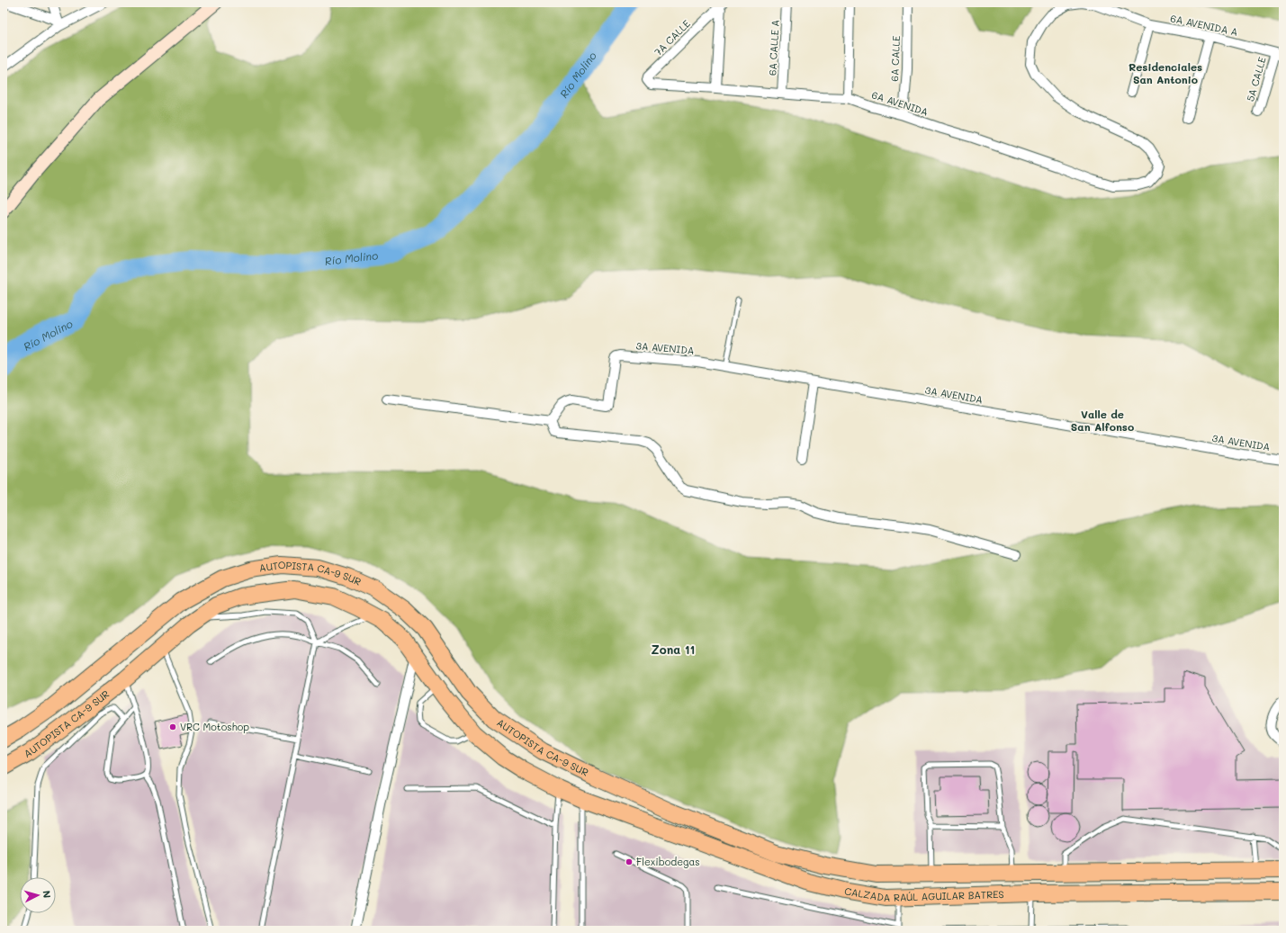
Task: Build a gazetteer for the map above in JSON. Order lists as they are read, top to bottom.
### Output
{
  "streets": {
    "highway": ["AUTOPISTA CA-9 SUR", "CALZADA RAÚL AGUILAR BATRES"],
    "street": [
      "6A AVENIDA A",
      "7A CALLE",
      "6A CALLE A",
      "6A CALLE",
      "5A CALLE",
      "6A AVENIDA",
      "3A AVENIDA"
    ]
  },
  "crossings": [
    ["6A AVENIDA A", "5A CALLE"],
    ["6A AVENIDA A", "6A AVENIDA"],
    ["7A CALLE", "6A AVENIDA"],
    ["6A CALLE A", "6A AVENIDA"],
    ["6A CALLE", "6A AVENIDA"],
    ["AUTOPISTA CA-9 SUR", "CALZADA RAÚL AGUILAR BATRES"]
  ],
  "districts": ["Residenciales San Antonio", "Valle de San Alfonso", "Zona 11"],
  "water": ["Río Molino"],
  "places": ["VRC Motoshop", "Flexibodegas"],
  "north": "right"
}
